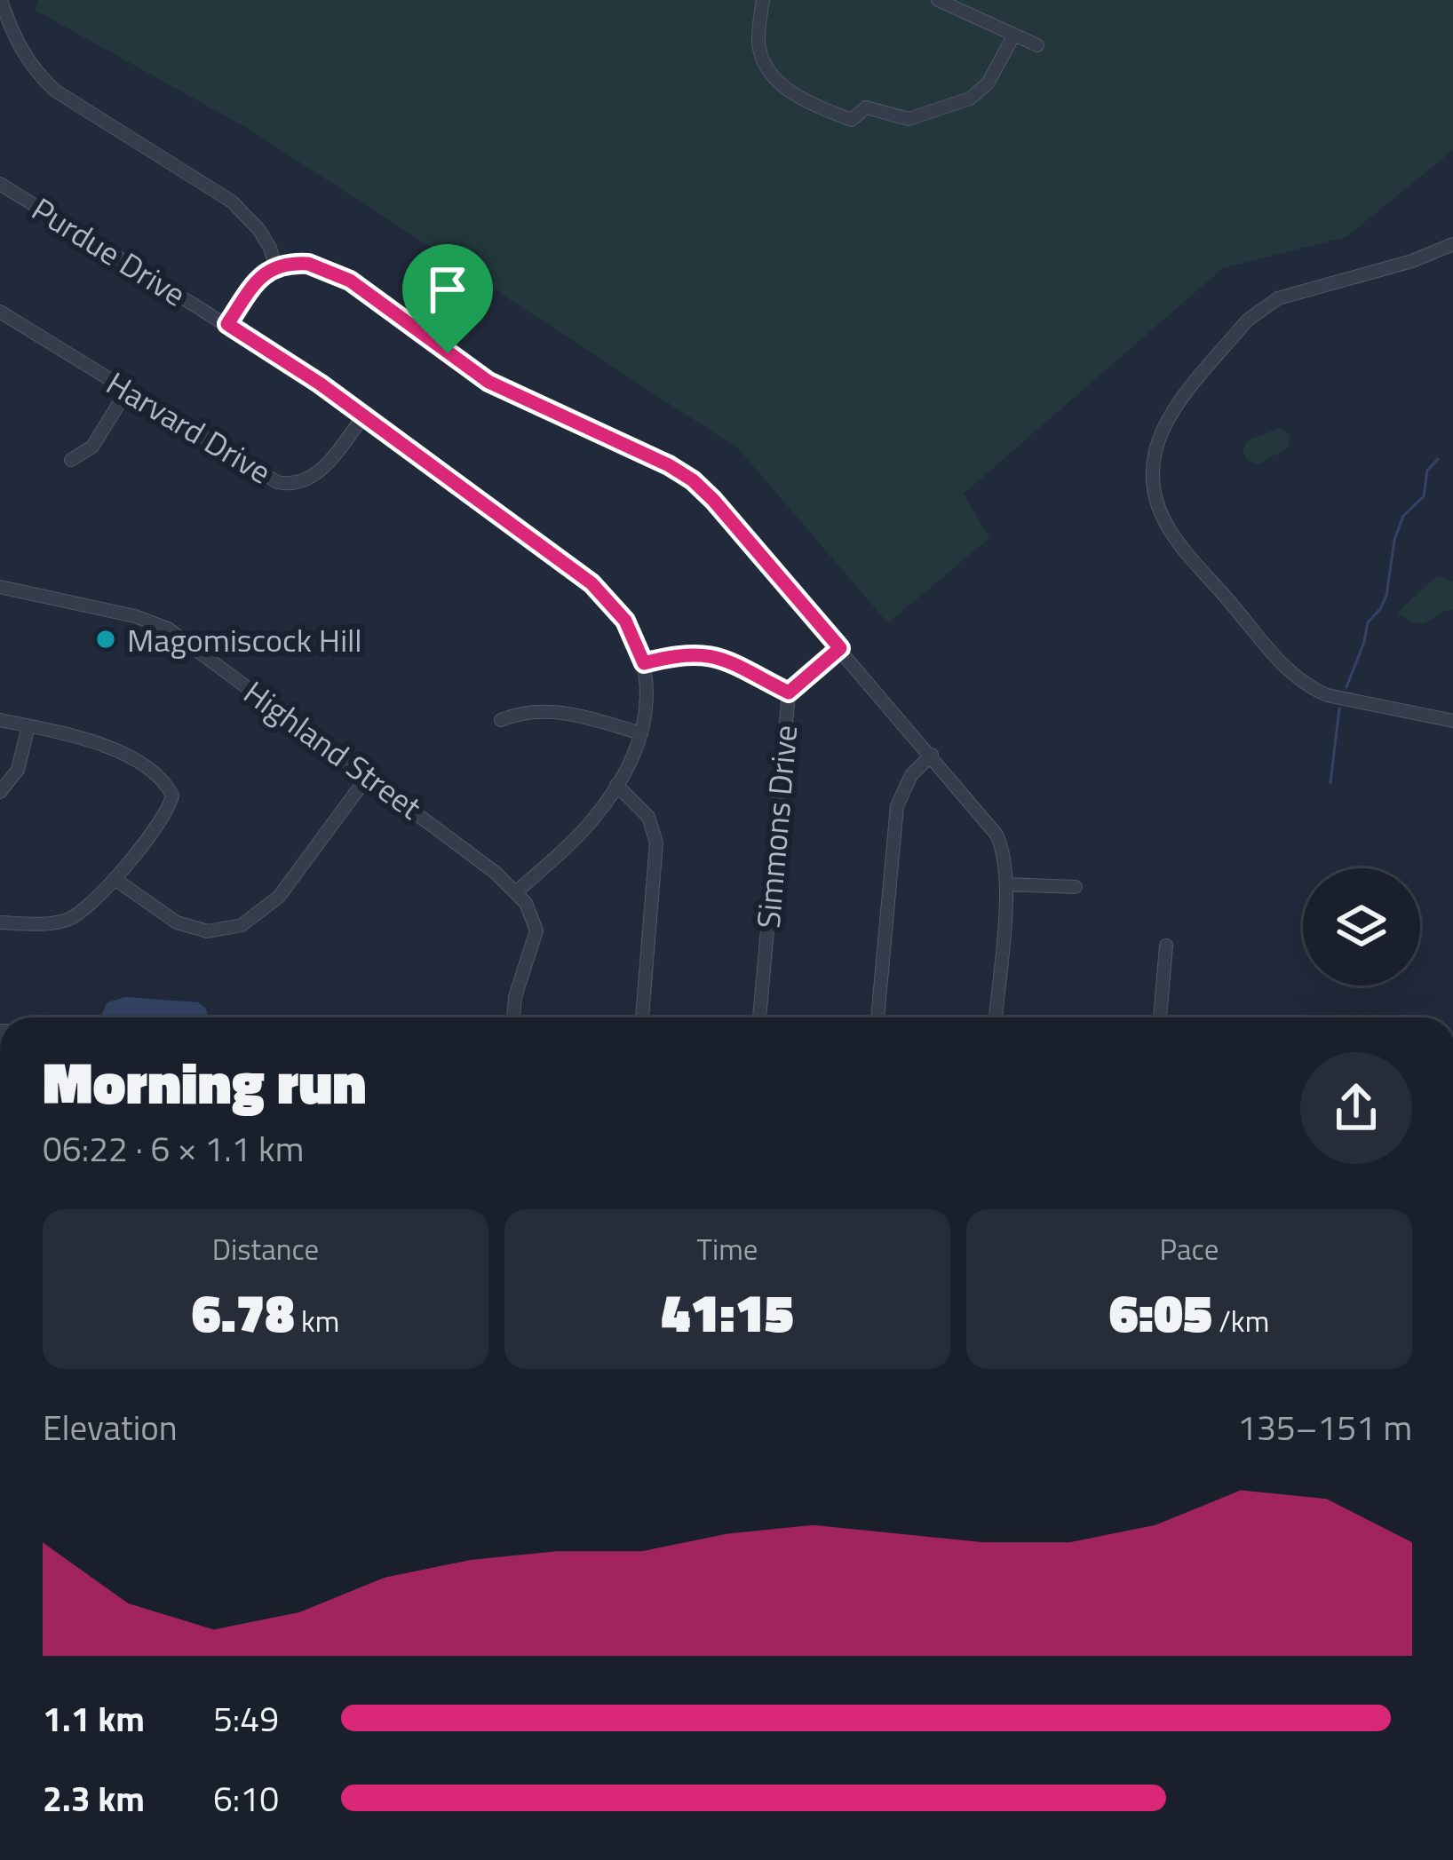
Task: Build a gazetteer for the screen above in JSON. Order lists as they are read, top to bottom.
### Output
{
  "streets": {
    "street": [
      "Purdue Drive",
      "Harvard Drive",
      "Highland Street",
      "Simmons Drive"
    ]
  },
  "crossings": [
    ["Purdue Drive", "Harvard Drive"],
    ["Purdue Drive", "Highland Street"]
  ],
  "places": ["Magomiscock Hill"],
  "page": {
    "heading": ["Morning run", "06:22 · 6 × 1.1 km"],
    "stats": [
      ["Distance", "6.78 km"],
      ["Time", "41:15"],
      ["Pace", "6:05 /km"]
    ],
    "chart": ["Elevation", "135–151 m"],
    "list": [
      {
        "name": "1.1 km",
        "note": "5:49"
      },
      {
        "name": "2.3 km",
        "note": "6:10"
      }
    ]
  }
}
